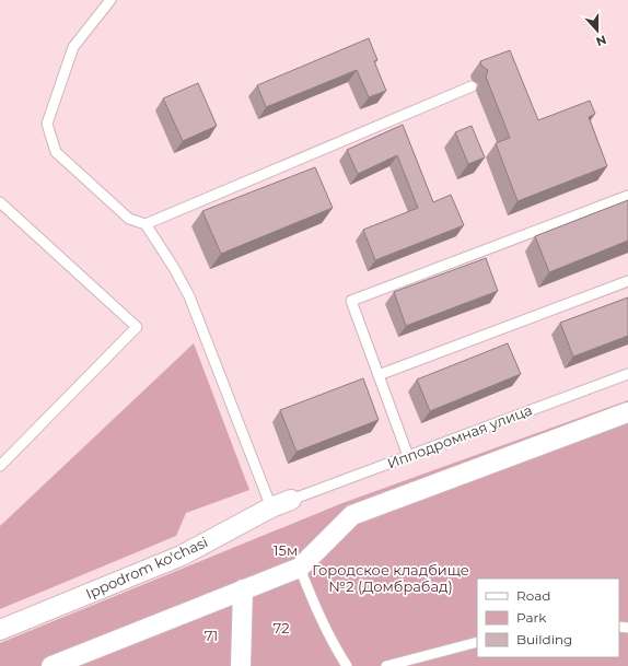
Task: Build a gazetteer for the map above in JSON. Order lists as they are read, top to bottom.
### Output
{
  "streets": {
    "street": ["Ippodrom ko'chasi"],
    "lane": ["Ипподромная улица"]
  },
  "crossings": [
    ["Ипподромная улица", "Ippodrom ko'chasi"]
  ],
  "parks": [
    "15м",
    "Городское кладбище №2 (Домбрабад)",
    "72",
    "71"
  ],
  "legend": ["Road", "Park", "Building"],
  "north": "bottom"
}
